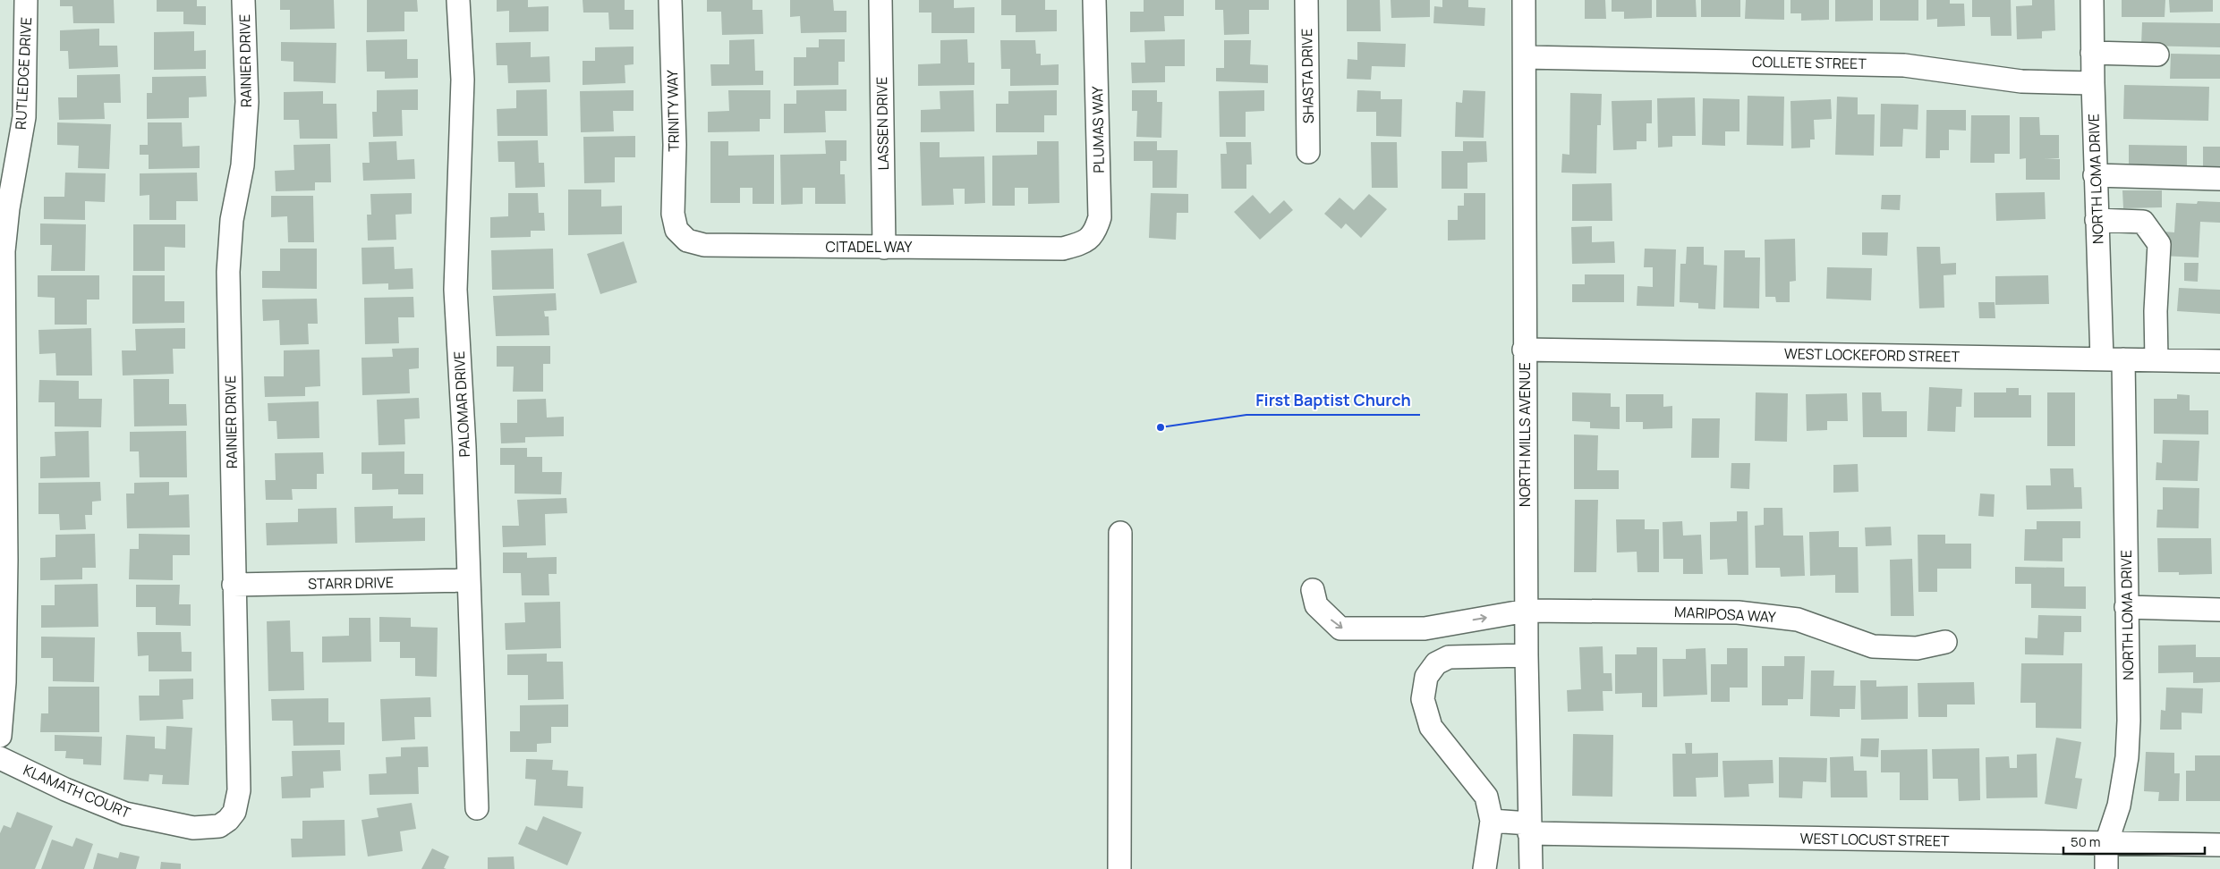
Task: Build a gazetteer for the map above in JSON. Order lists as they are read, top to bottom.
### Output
{
  "streets": {
    "street": [
      "RAINIER DRIVE",
      "COLLETE STREET",
      "RUTLEDGE DRIVE",
      "SHASTA DRIVE",
      "TRINITY WAY",
      "LASSEN DRIVE",
      "PLUMAS WAY",
      "NORTH LOMA DRIVE",
      "CITADEL WAY",
      "WEST LOCKEFORD STREET",
      "PALOMAR DRIVE",
      "NORTH MILLS AVENUE",
      "STARR DRIVE",
      "MARIPOSA WAY",
      "KLAMATH COURT",
      "WEST LOCUST STREET"
    ]
  },
  "crossings": [
    ["RAINIER DRIVE", "STARR DRIVE"],
    ["RAINIER DRIVE", "KLAMATH COURT"],
    ["COLLETE STREET", "NORTH LOMA DRIVE"],
    ["COLLETE STREET", "NORTH MILLS AVENUE"],
    ["TRINITY WAY", "CITADEL WAY"],
    ["LASSEN DRIVE", "CITADEL WAY"],
    ["PLUMAS WAY", "CITADEL WAY"],
    ["NORTH LOMA DRIVE", "WEST LOCKEFORD STREET"],
    ["NORTH LOMA DRIVE", "WEST LOCUST STREET"],
    ["WEST LOCKEFORD STREET", "NORTH MILLS AVENUE"],
    ["PALOMAR DRIVE", "STARR DRIVE"],
    ["NORTH MILLS AVENUE", "MARIPOSA WAY"],
    ["NORTH MILLS AVENUE", "WEST LOCUST STREET"]
  ],
  "places": ["First Baptist Church"],
  "scale_bar": "50 m"
}
